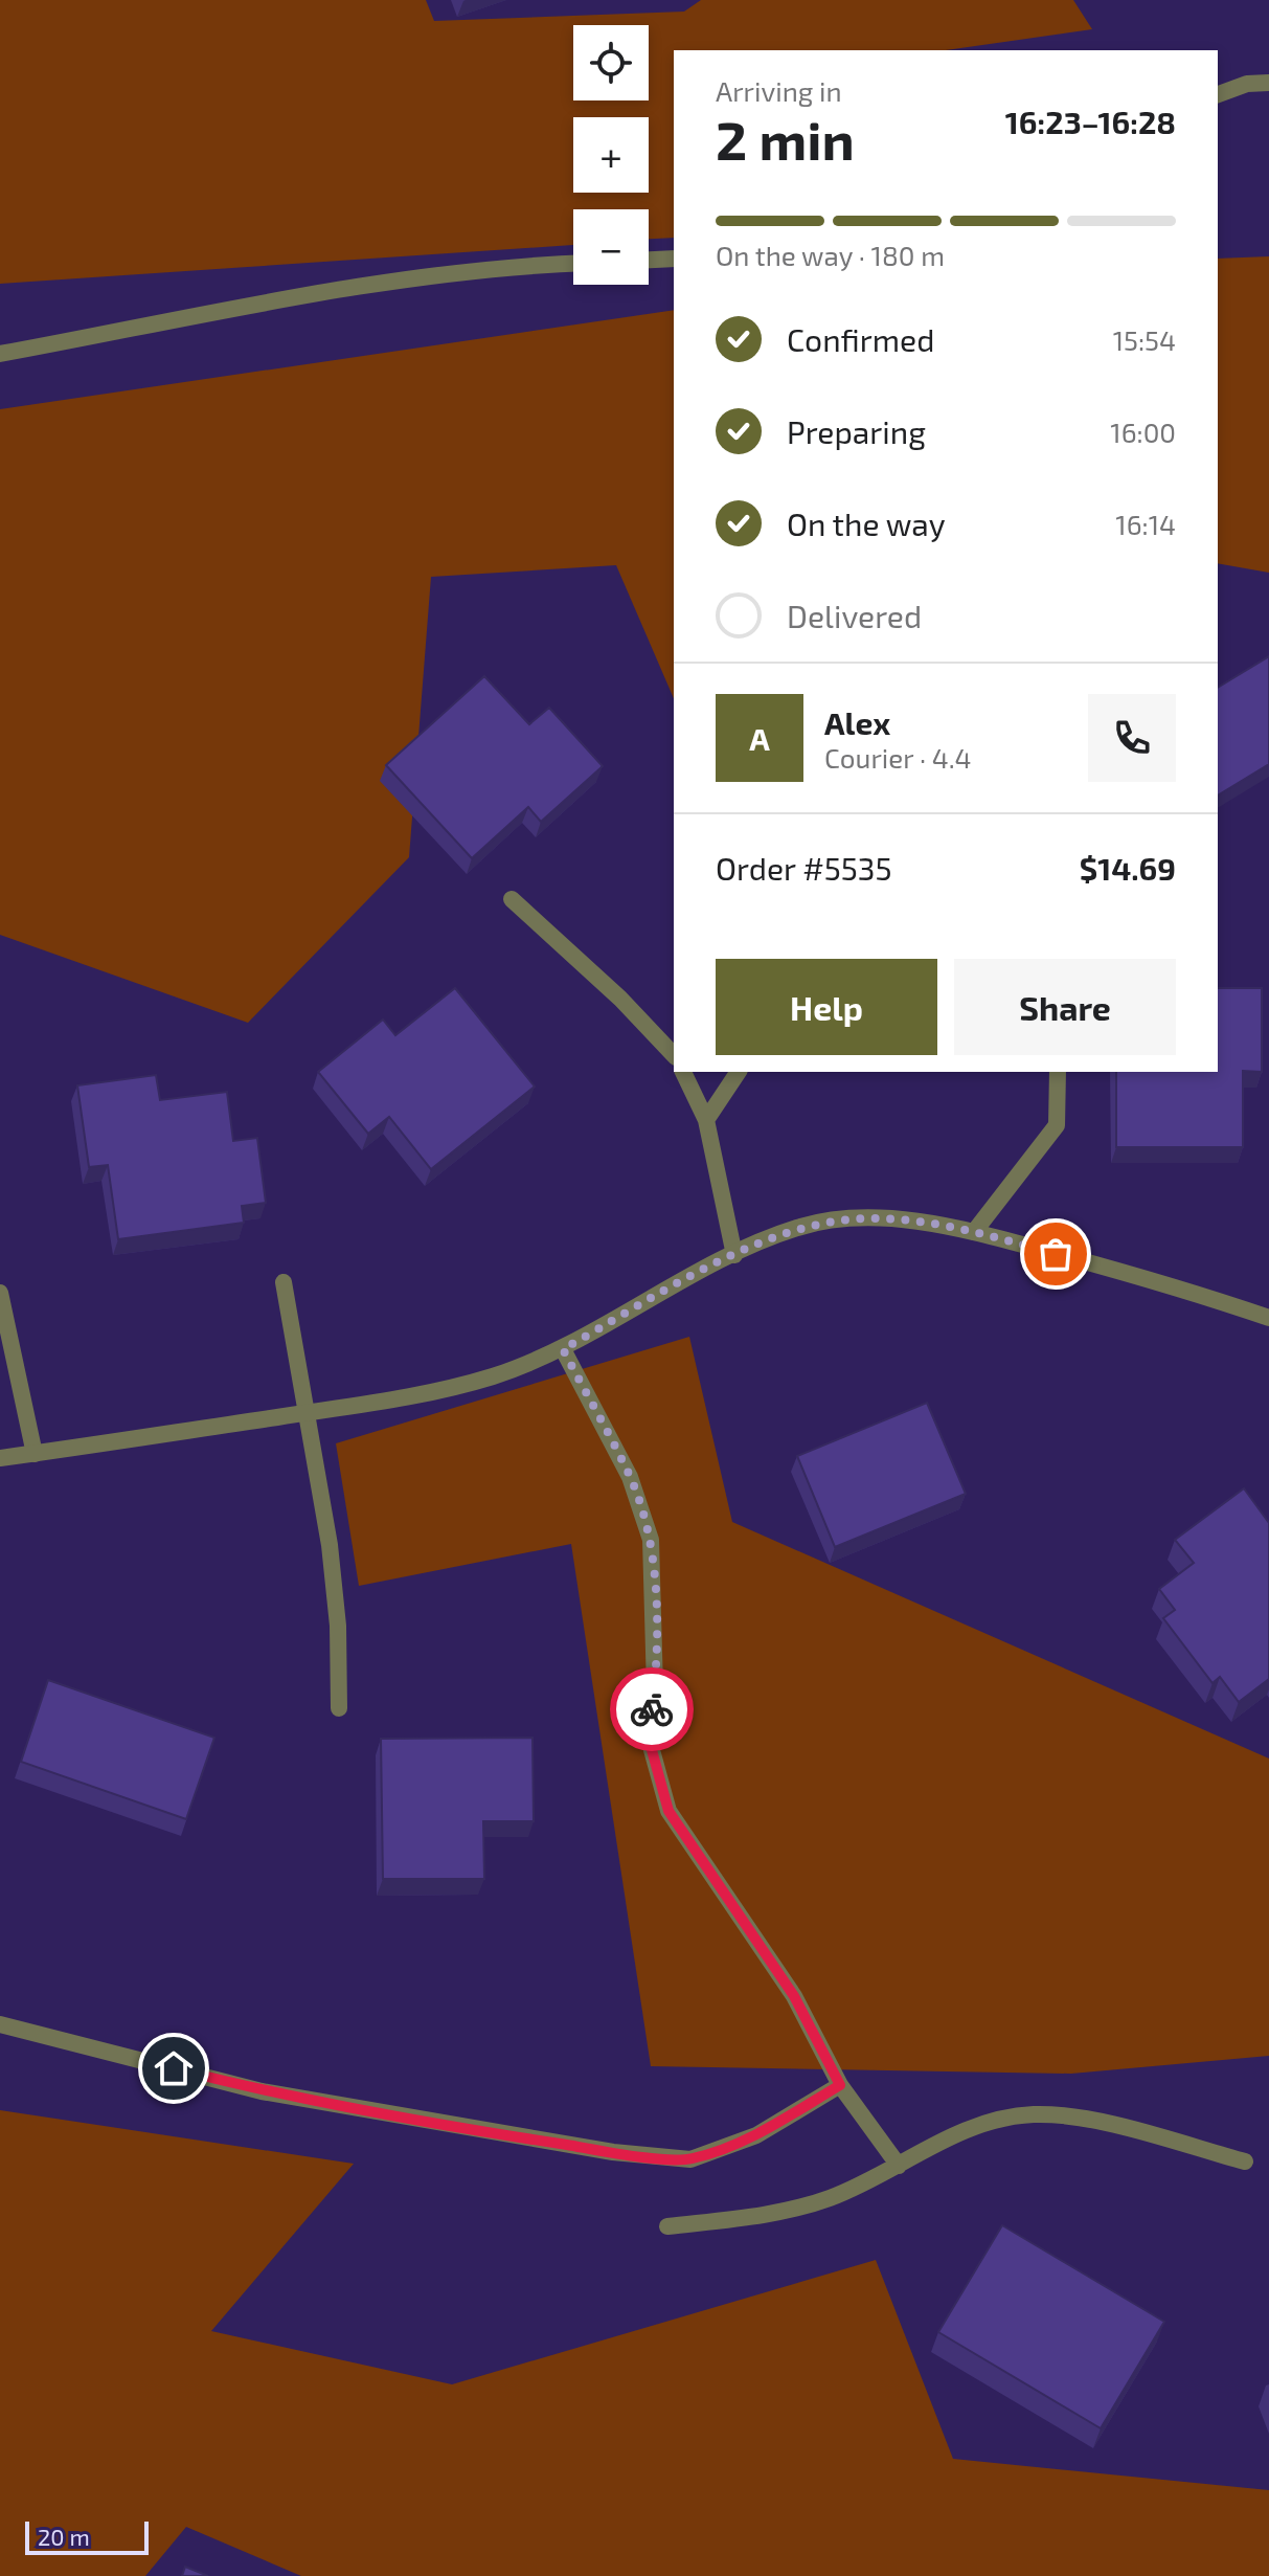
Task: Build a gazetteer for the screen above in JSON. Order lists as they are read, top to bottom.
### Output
{
  "scale_bar": "20 m",
  "page": {
    "map_buttons": ["+", "−"],
    "heading": ["2 min", "Arriving in", "16:23–16:28"],
    "panel": [
      "Alex",
      "Courier · 4.4",
      "Order #5535",
      "$14.69"
    ],
    "bar": "On the way · 180 m",
    "list": [
      ["Confirmed", "15:54"],
      ["Preparing", "16:00"],
      ["On the way", "16:14"],
      "Delivered"
    ],
    "round": "A",
    "buttons": ["Help", "Share"],
    "scale": "20 m"
  }
}
